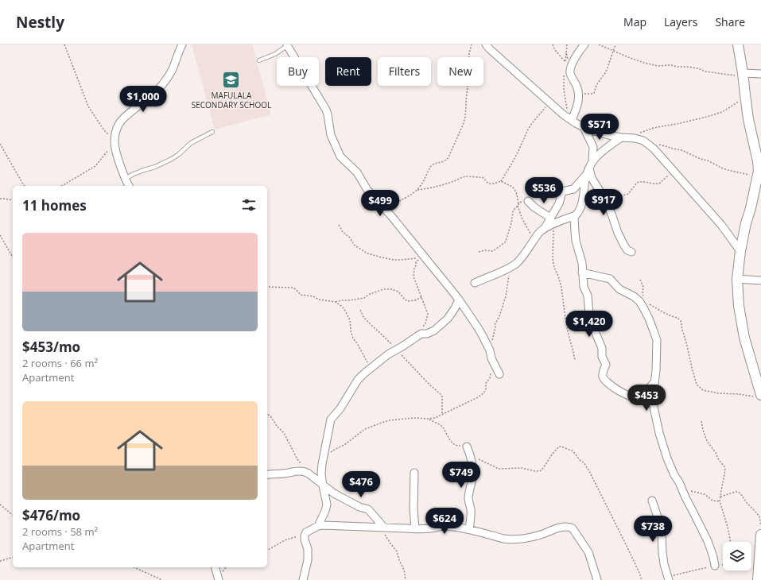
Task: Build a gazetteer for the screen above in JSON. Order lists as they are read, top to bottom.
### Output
{
  "places": {
    "school or university": ["MAFULALA SECONDARY SCHOOL"]
  },
  "page": {
    "header": "Nestly",
    "nav": ["Map", "Layers", "Share"],
    "chip": [
      "Buy",
      "Rent",
      "Filters",
      "New"
    ],
    "price": [
      "$1,000",
      "$571",
      "$536",
      "$917",
      "$499",
      "$1,420",
      "$453",
      "$749",
      "$476",
      "$624",
      "$738"
    ],
    "heading": "11 homes",
    "list": [
      {
        "name": "$453/mo",
        "note": "2 rooms · 66 m² · Apartment"
      },
      {
        "name": "$476/mo",
        "note": "2 rooms · 58 m² · Apartment"
      }
    ]
  }
}
